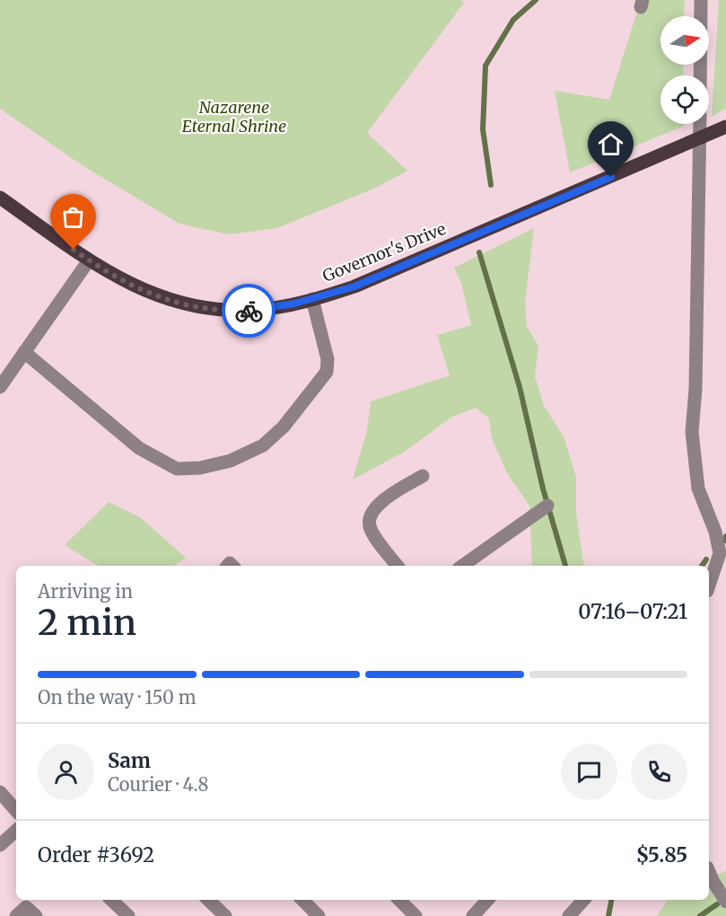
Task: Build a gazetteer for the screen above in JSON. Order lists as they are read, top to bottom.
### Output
{
  "streets": {
    "main road": ["Governor's Drive"]
  },
  "parks": ["Nazarene Eternal Shrine"],
  "north": "right",
  "page": {
    "heading": ["2 min", "Arriving in", "07:16–07:21"],
    "panel": [
      "Sam",
      "Courier · 4.8",
      "Order #3692",
      "$5.85"
    ],
    "bar": "On the way · 150 m"
  }
}
